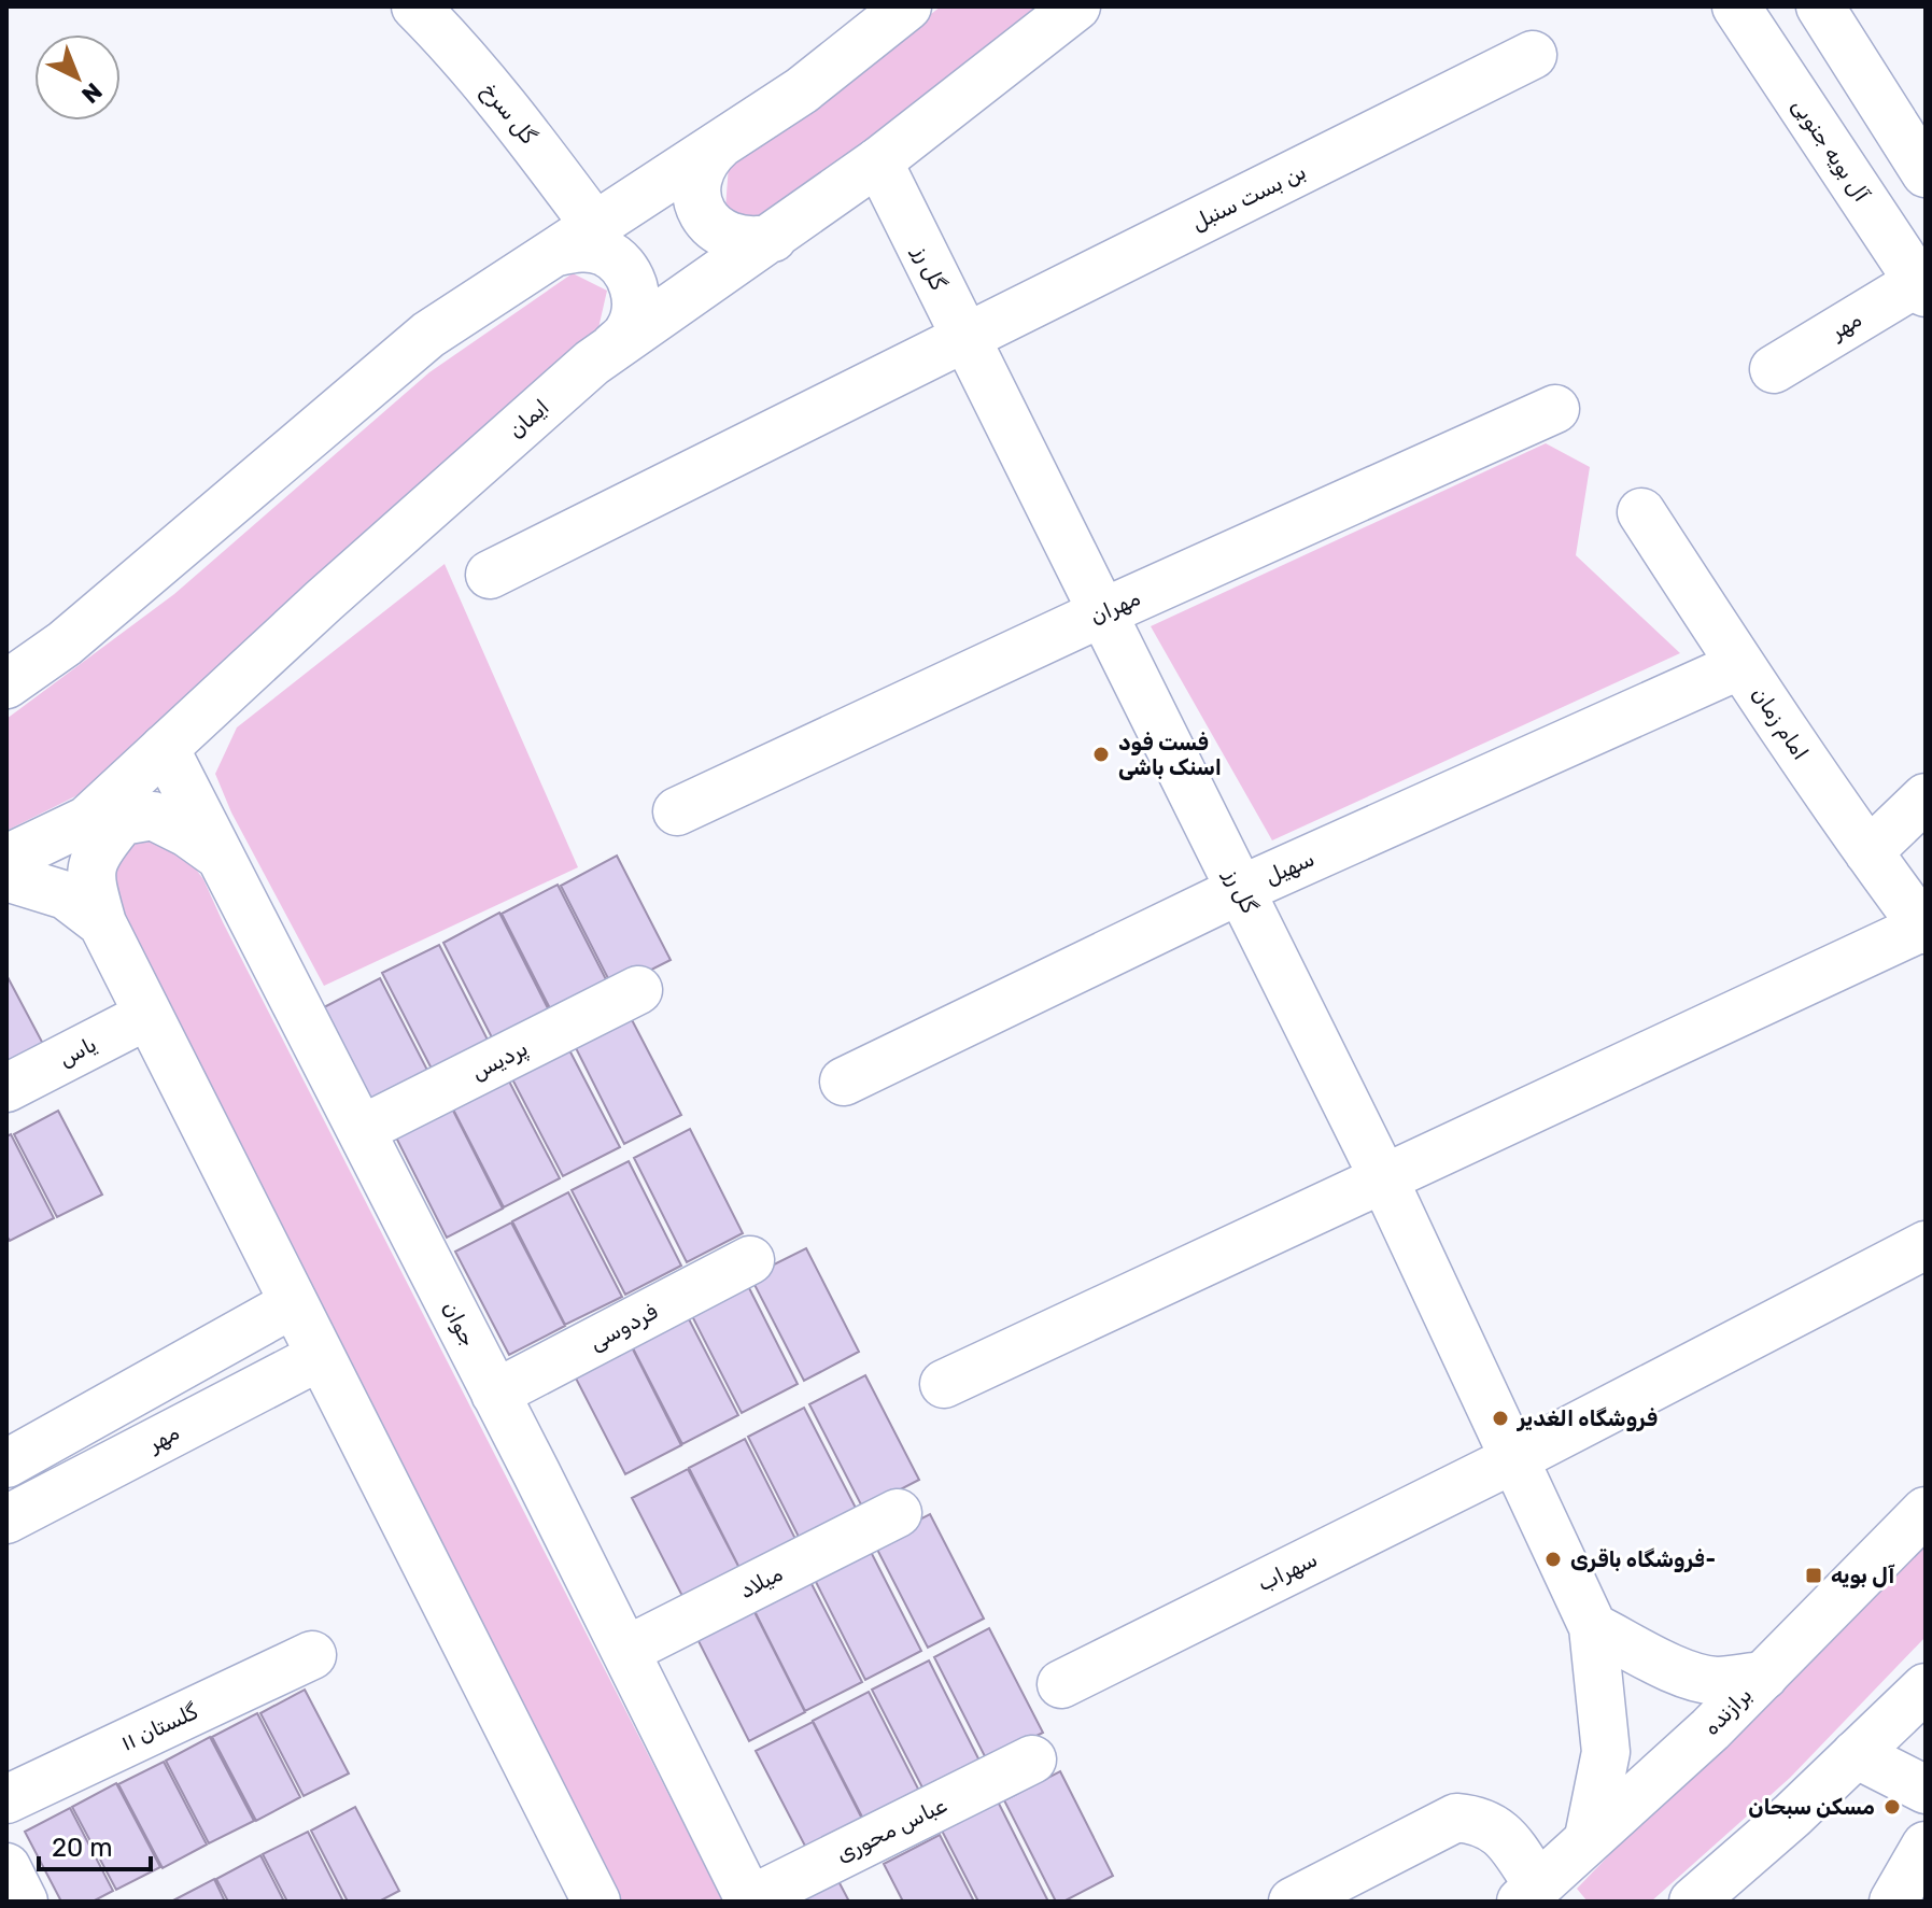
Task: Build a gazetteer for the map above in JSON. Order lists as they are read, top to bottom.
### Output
{
  "streets": {
    "street": [
      "گل سرخ",
      "آل بویه جنوبی",
      "بن بست سنبل",
      "گل رز",
      "مهر",
      "ایمان",
      "مهران",
      "امام زمان",
      "سهیل",
      "یاس",
      "پردیس",
      "جوان",
      "فردوسی",
      "سهراب",
      "میلاد",
      "برازنده",
      "گلستان ۱۱",
      "عباس محوری"
    ]
  },
  "crossings": [
    ["آل بویه جنوبی", "مهر"],
    ["بن بست سنبل", "گل رز"],
    ["گل رز", "ایمان"],
    ["گل رز", "مهران"],
    ["گل رز", "سهیل"],
    ["گل رز", "سهراب"],
    ["گل رز", "برازنده"],
    ["ایمان", "جوان"],
    ["امام زمان", "سهیل"],
    ["پردیس", "جوان"],
    ["جوان", "فردوسی"],
    ["جوان", "میلاد"],
    ["جوان", "عباس محوری"]
  ],
  "places": {
    "other": [
      "فست فود اسنک باشی",
      "فروشگاه الغدیر",
      "فروشگاه باقری-",
      "مسکن سبحان"
    ],
    "transit": ["آل بویه"]
  },
  "scale_bar": "20 m",
  "north": "bottom right"
}
